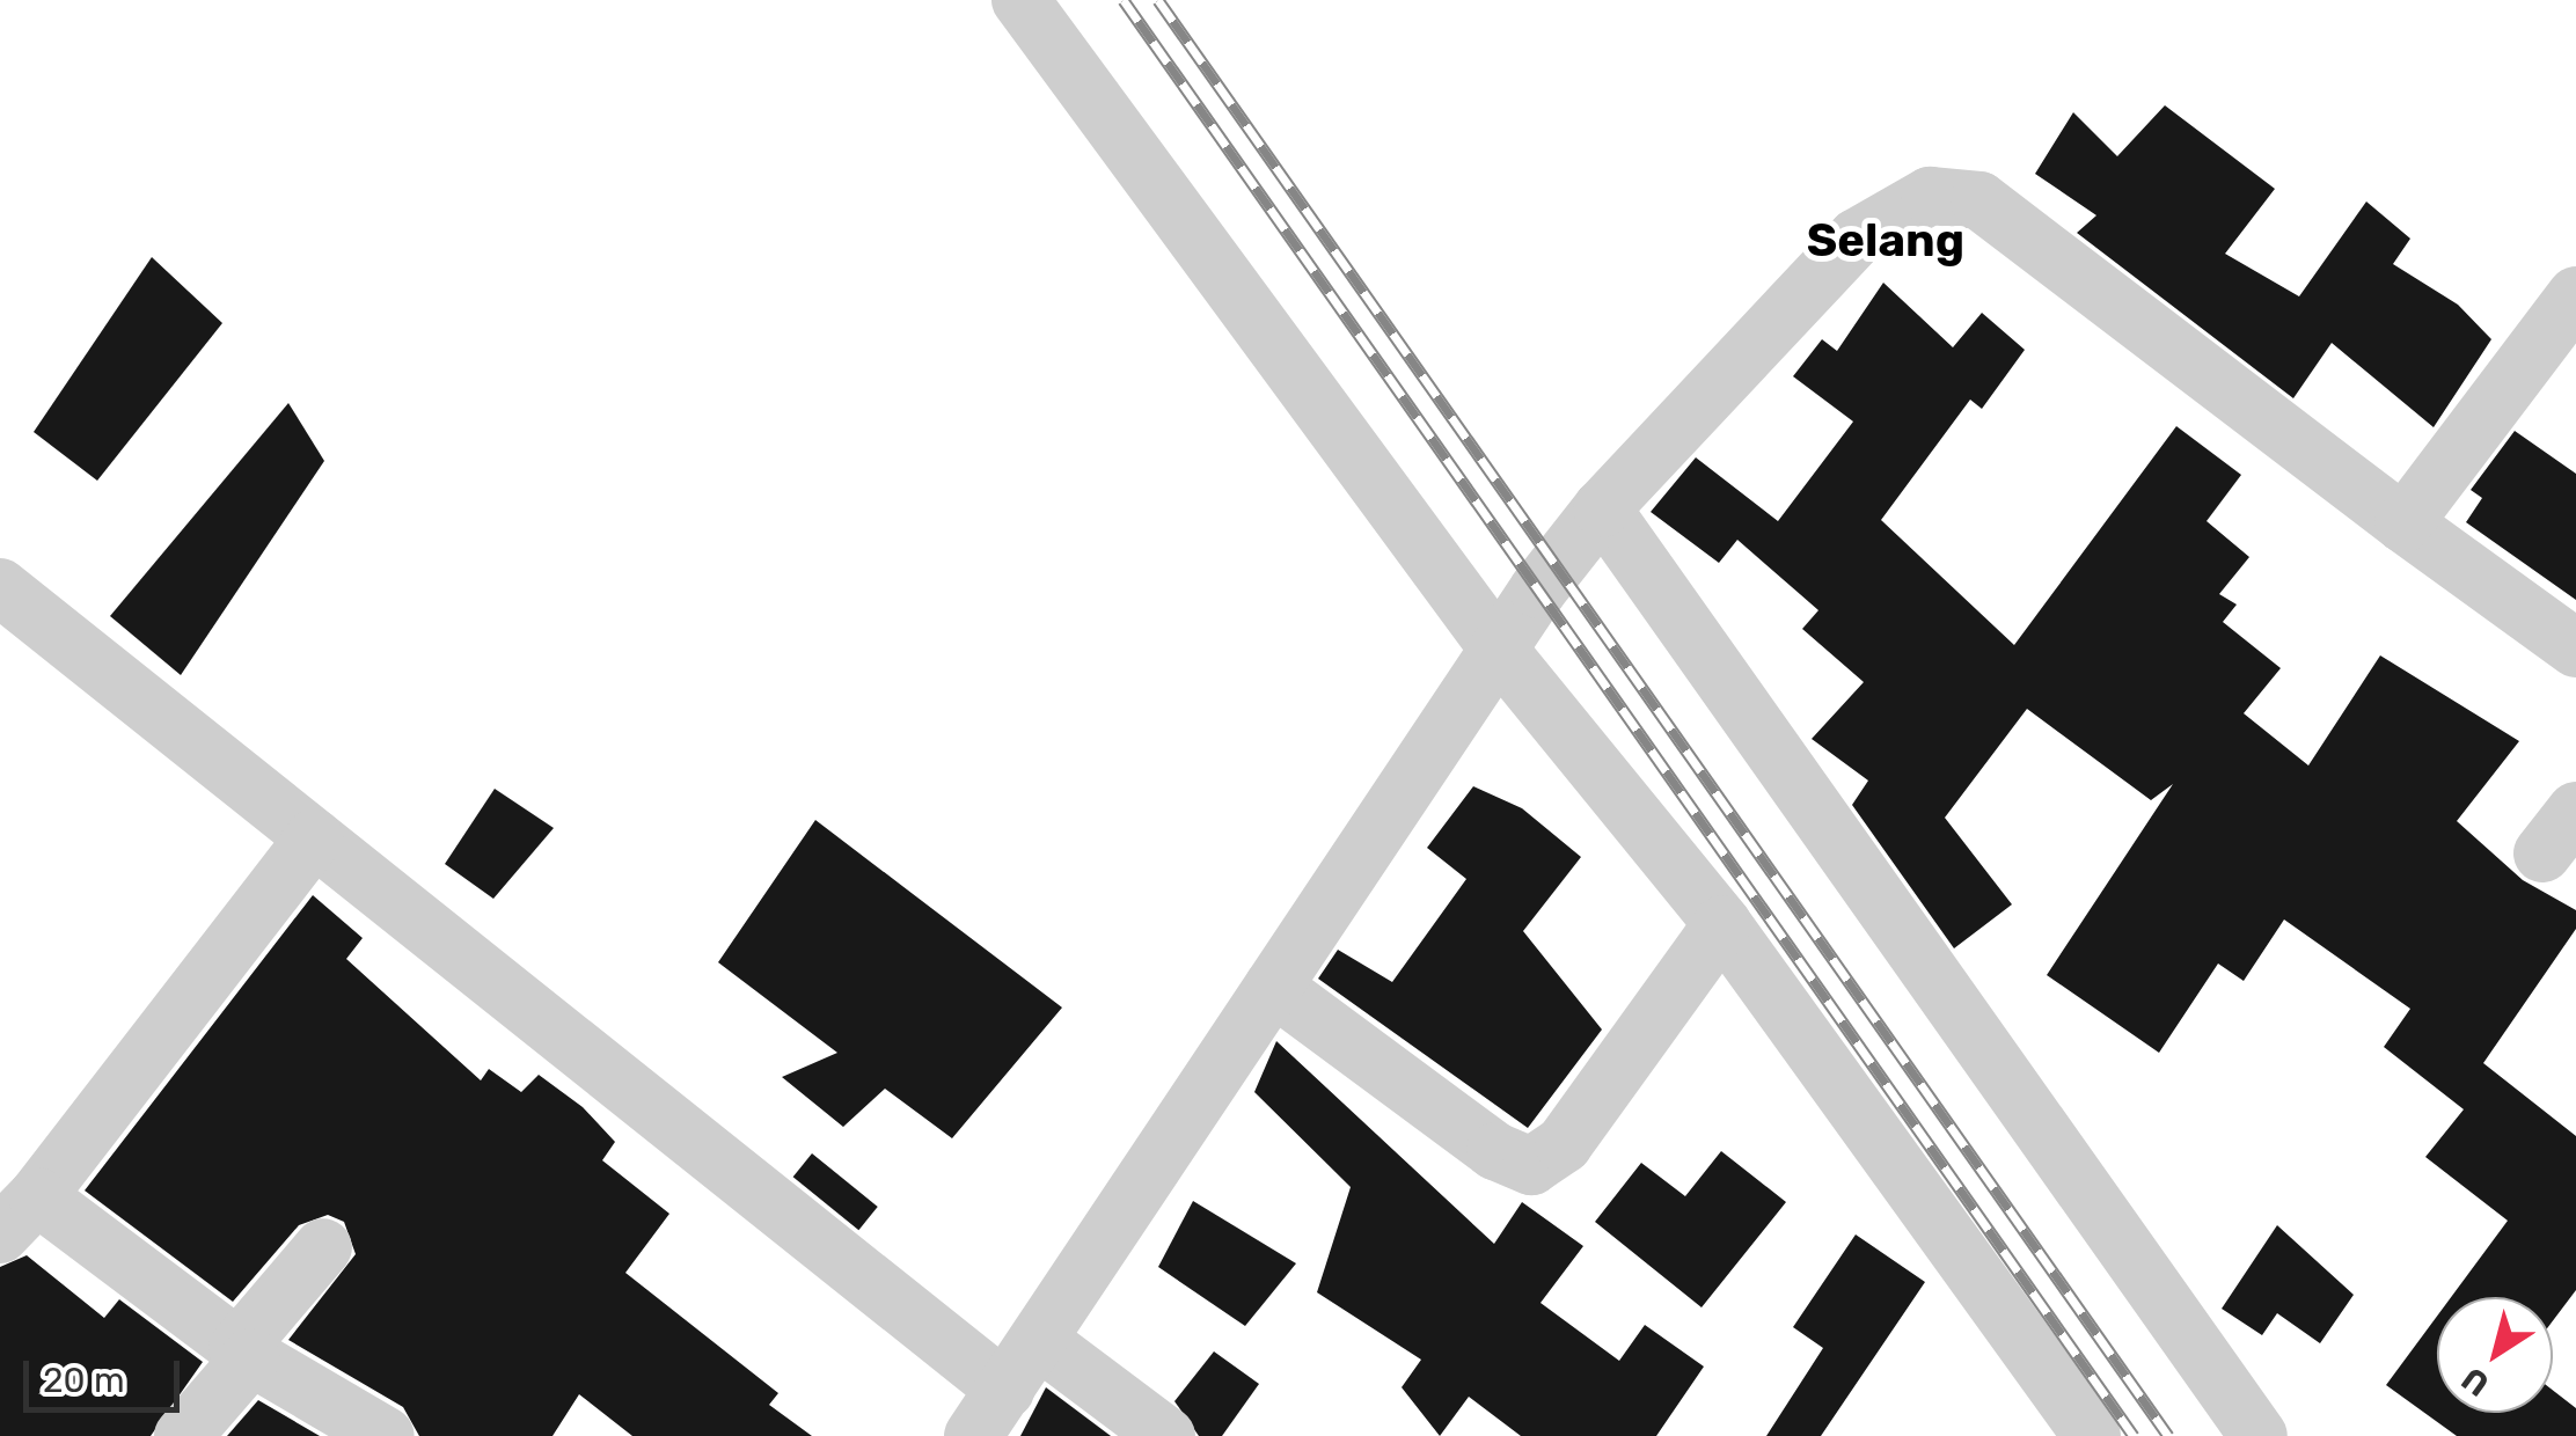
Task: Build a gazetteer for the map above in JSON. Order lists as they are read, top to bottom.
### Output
{
  "districts": ["Selang"],
  "scale_bar": "20 m",
  "north": "bottom left"
}
